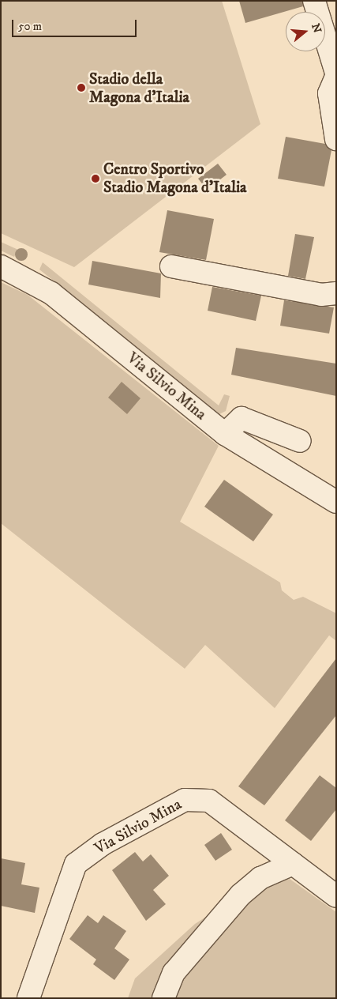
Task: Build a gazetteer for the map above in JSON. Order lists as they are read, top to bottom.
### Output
{
  "streets": {
    "street": ["Via Silvio Mina"]
  },
  "places": ["Stadio della Magona d'Italia", "Centro Sportivo Stadio Magona d'Italia"],
  "scale_bar": "50 m",
  "north": "right"
}
